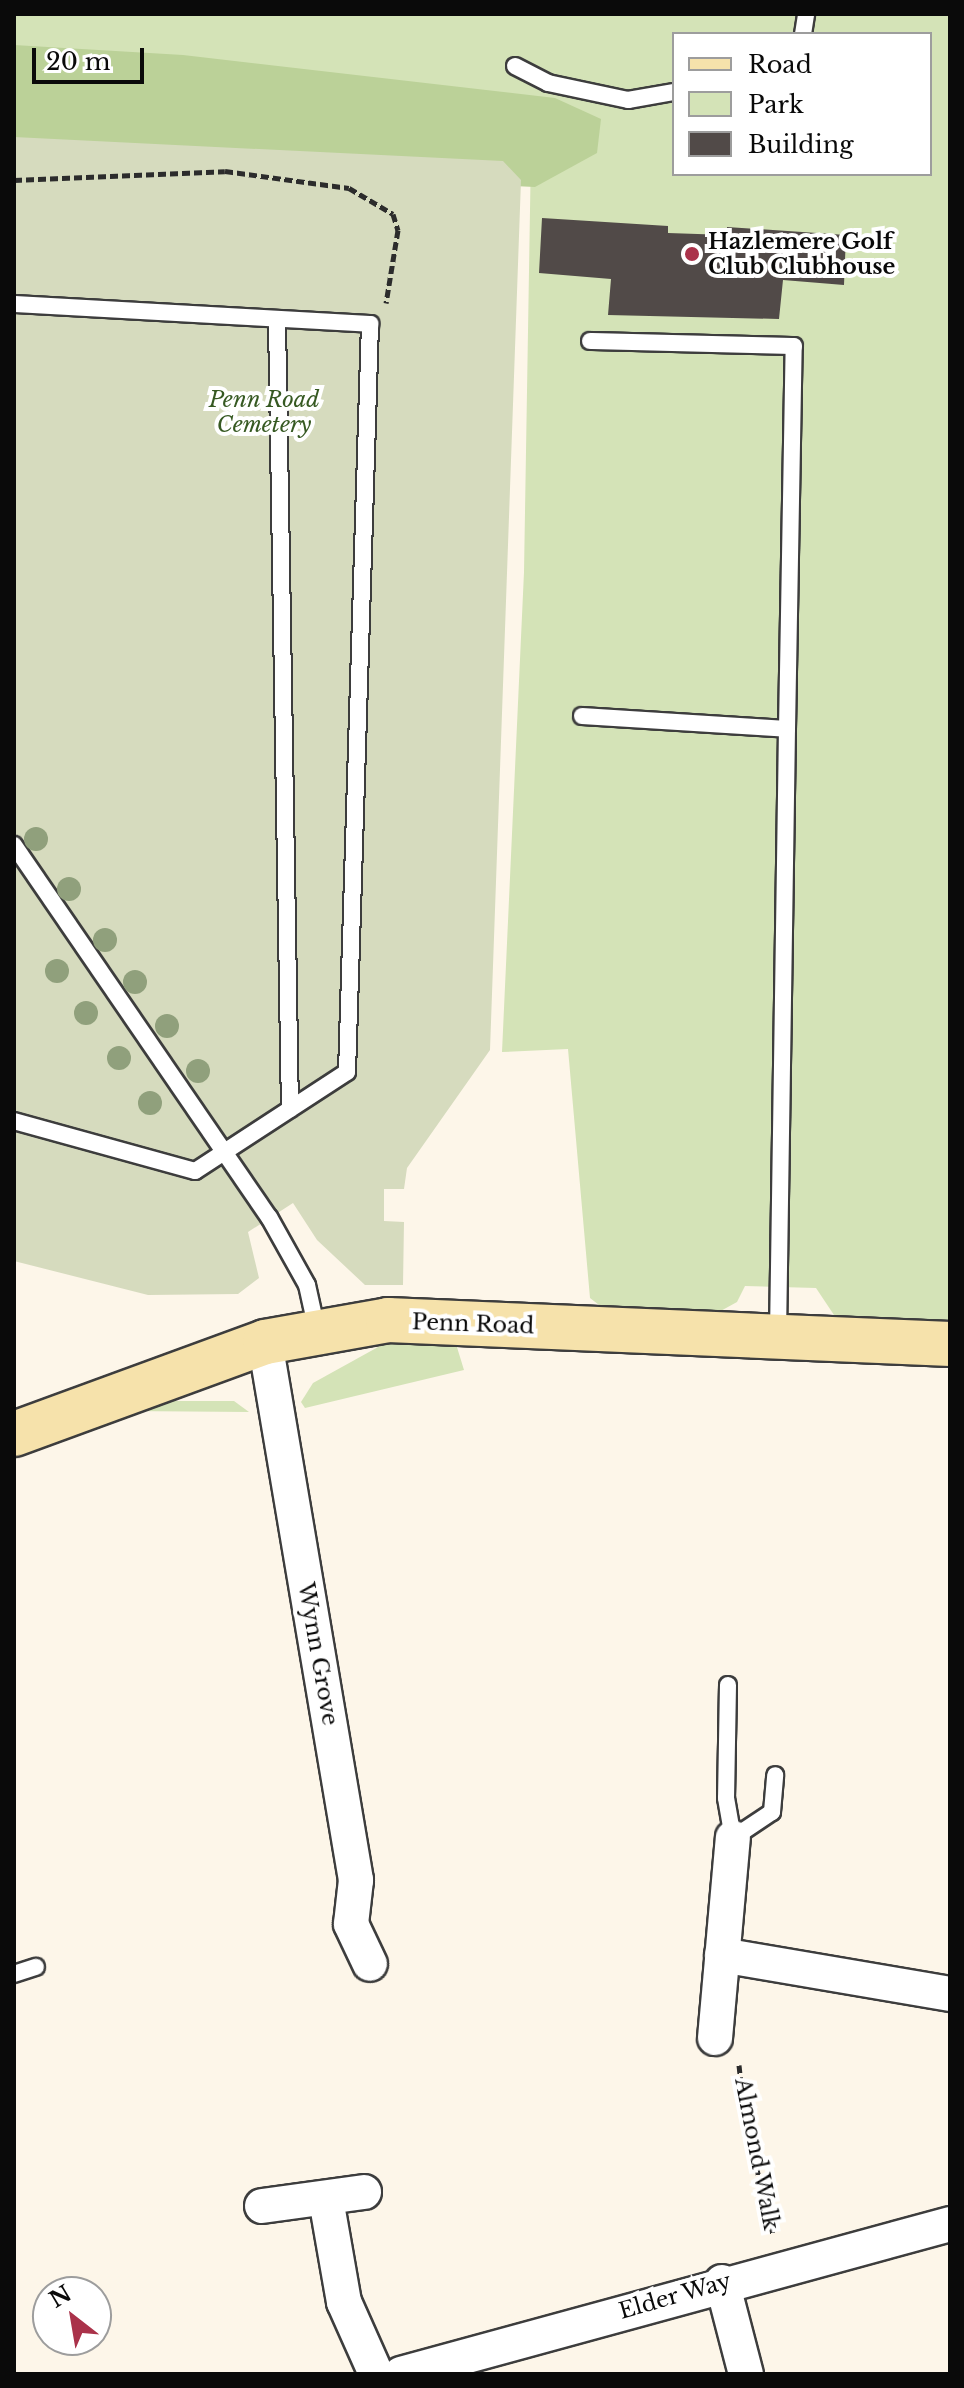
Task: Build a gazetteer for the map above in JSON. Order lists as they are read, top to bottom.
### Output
{
  "streets": {
    "main road": ["Penn Road"],
    "street": ["Wynn Grove", "Elder Way"],
    "path": ["Almond Walk"]
  },
  "crossings": [
    ["Penn Road", "Wynn Grove"],
    ["Almond Walk", "Elder Way"]
  ],
  "parks": ["Penn Road Cemetery"],
  "places": ["Hazlemere Golf Club Clubhouse"],
  "legend": ["Road", "Park", "Building"],
  "scale_bar": "20 m",
  "north": "top left"
}
